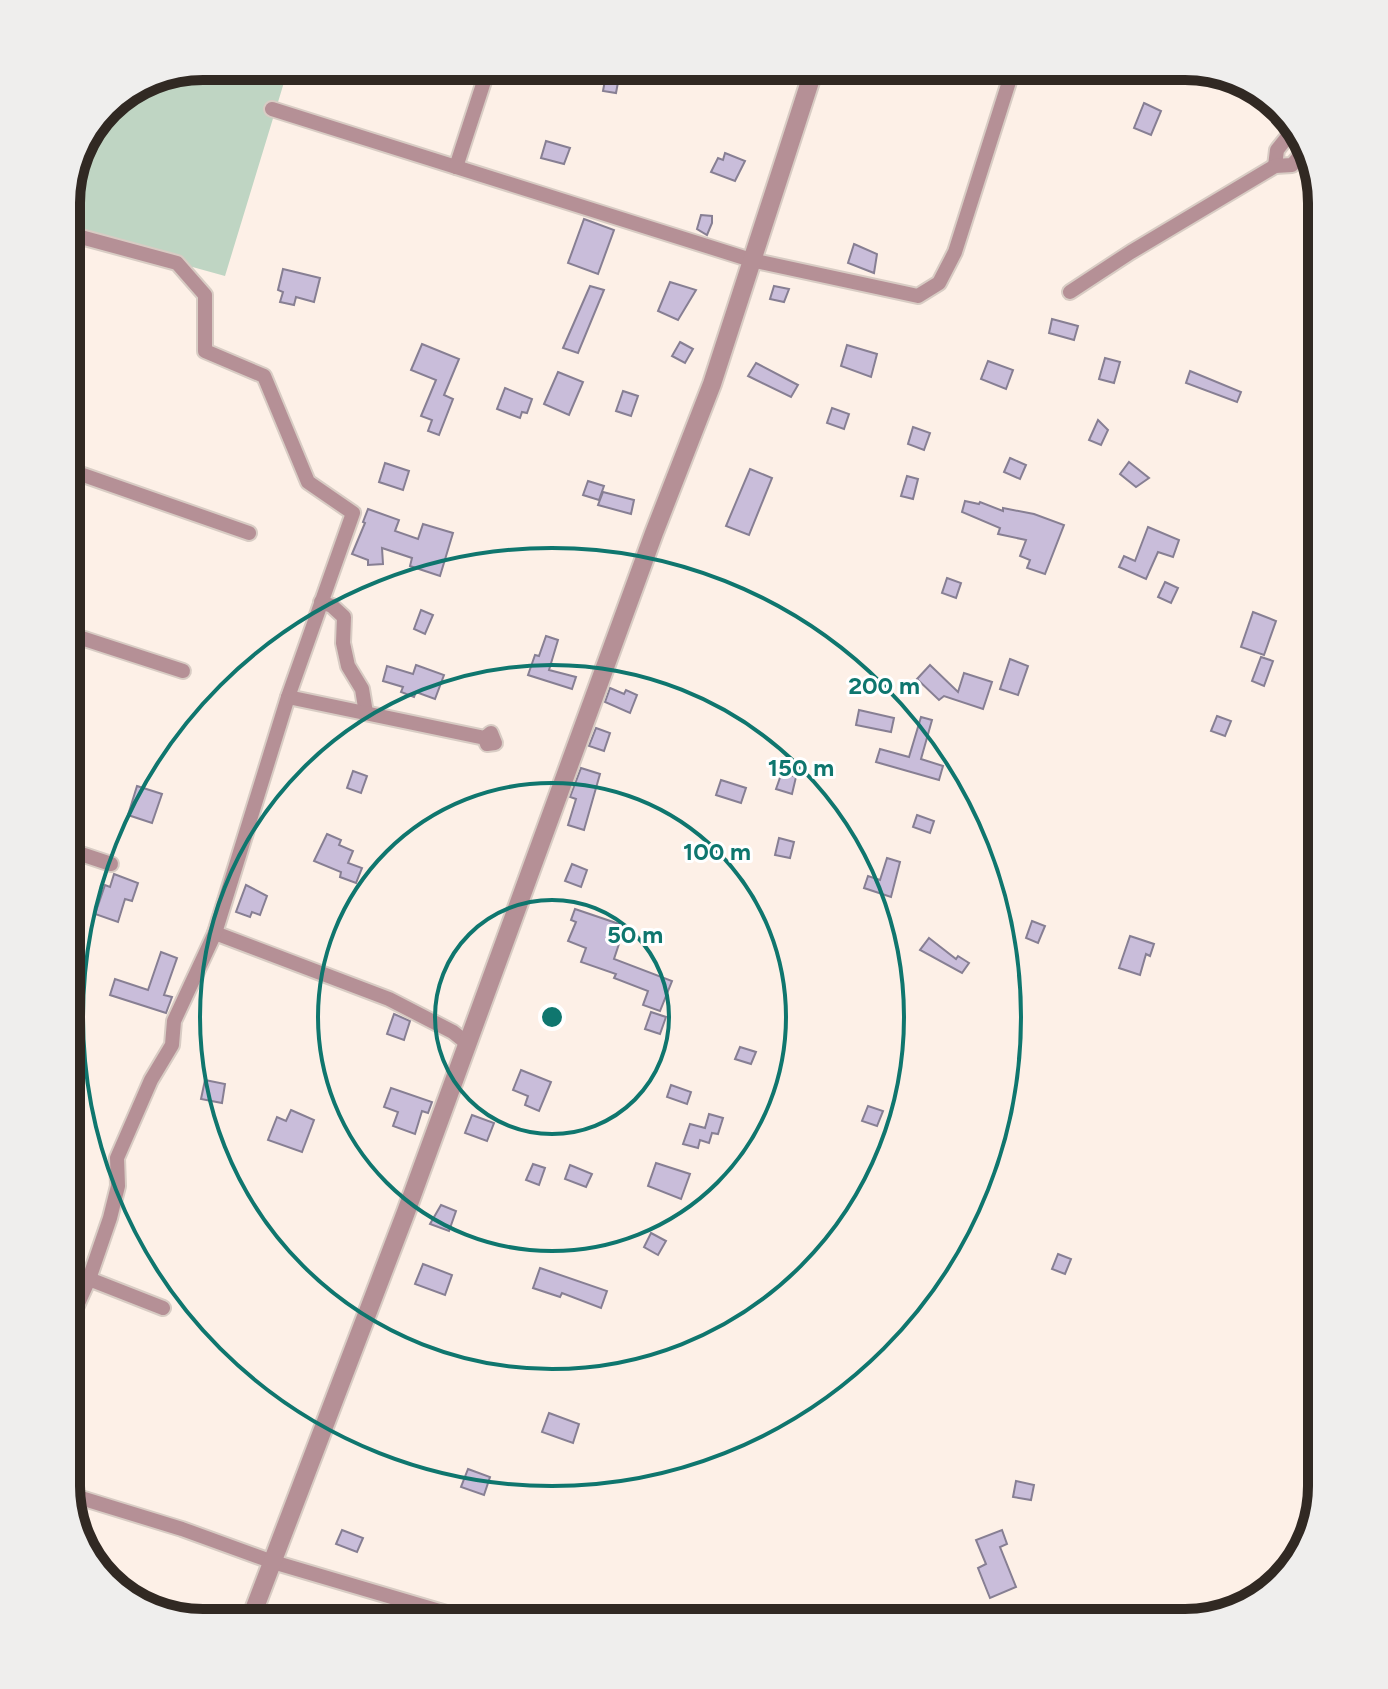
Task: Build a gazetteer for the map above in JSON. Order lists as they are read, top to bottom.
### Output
{
  "rings": [
    "200 m",
    "150 m",
    "100 m",
    "50 m"
  ]
}
